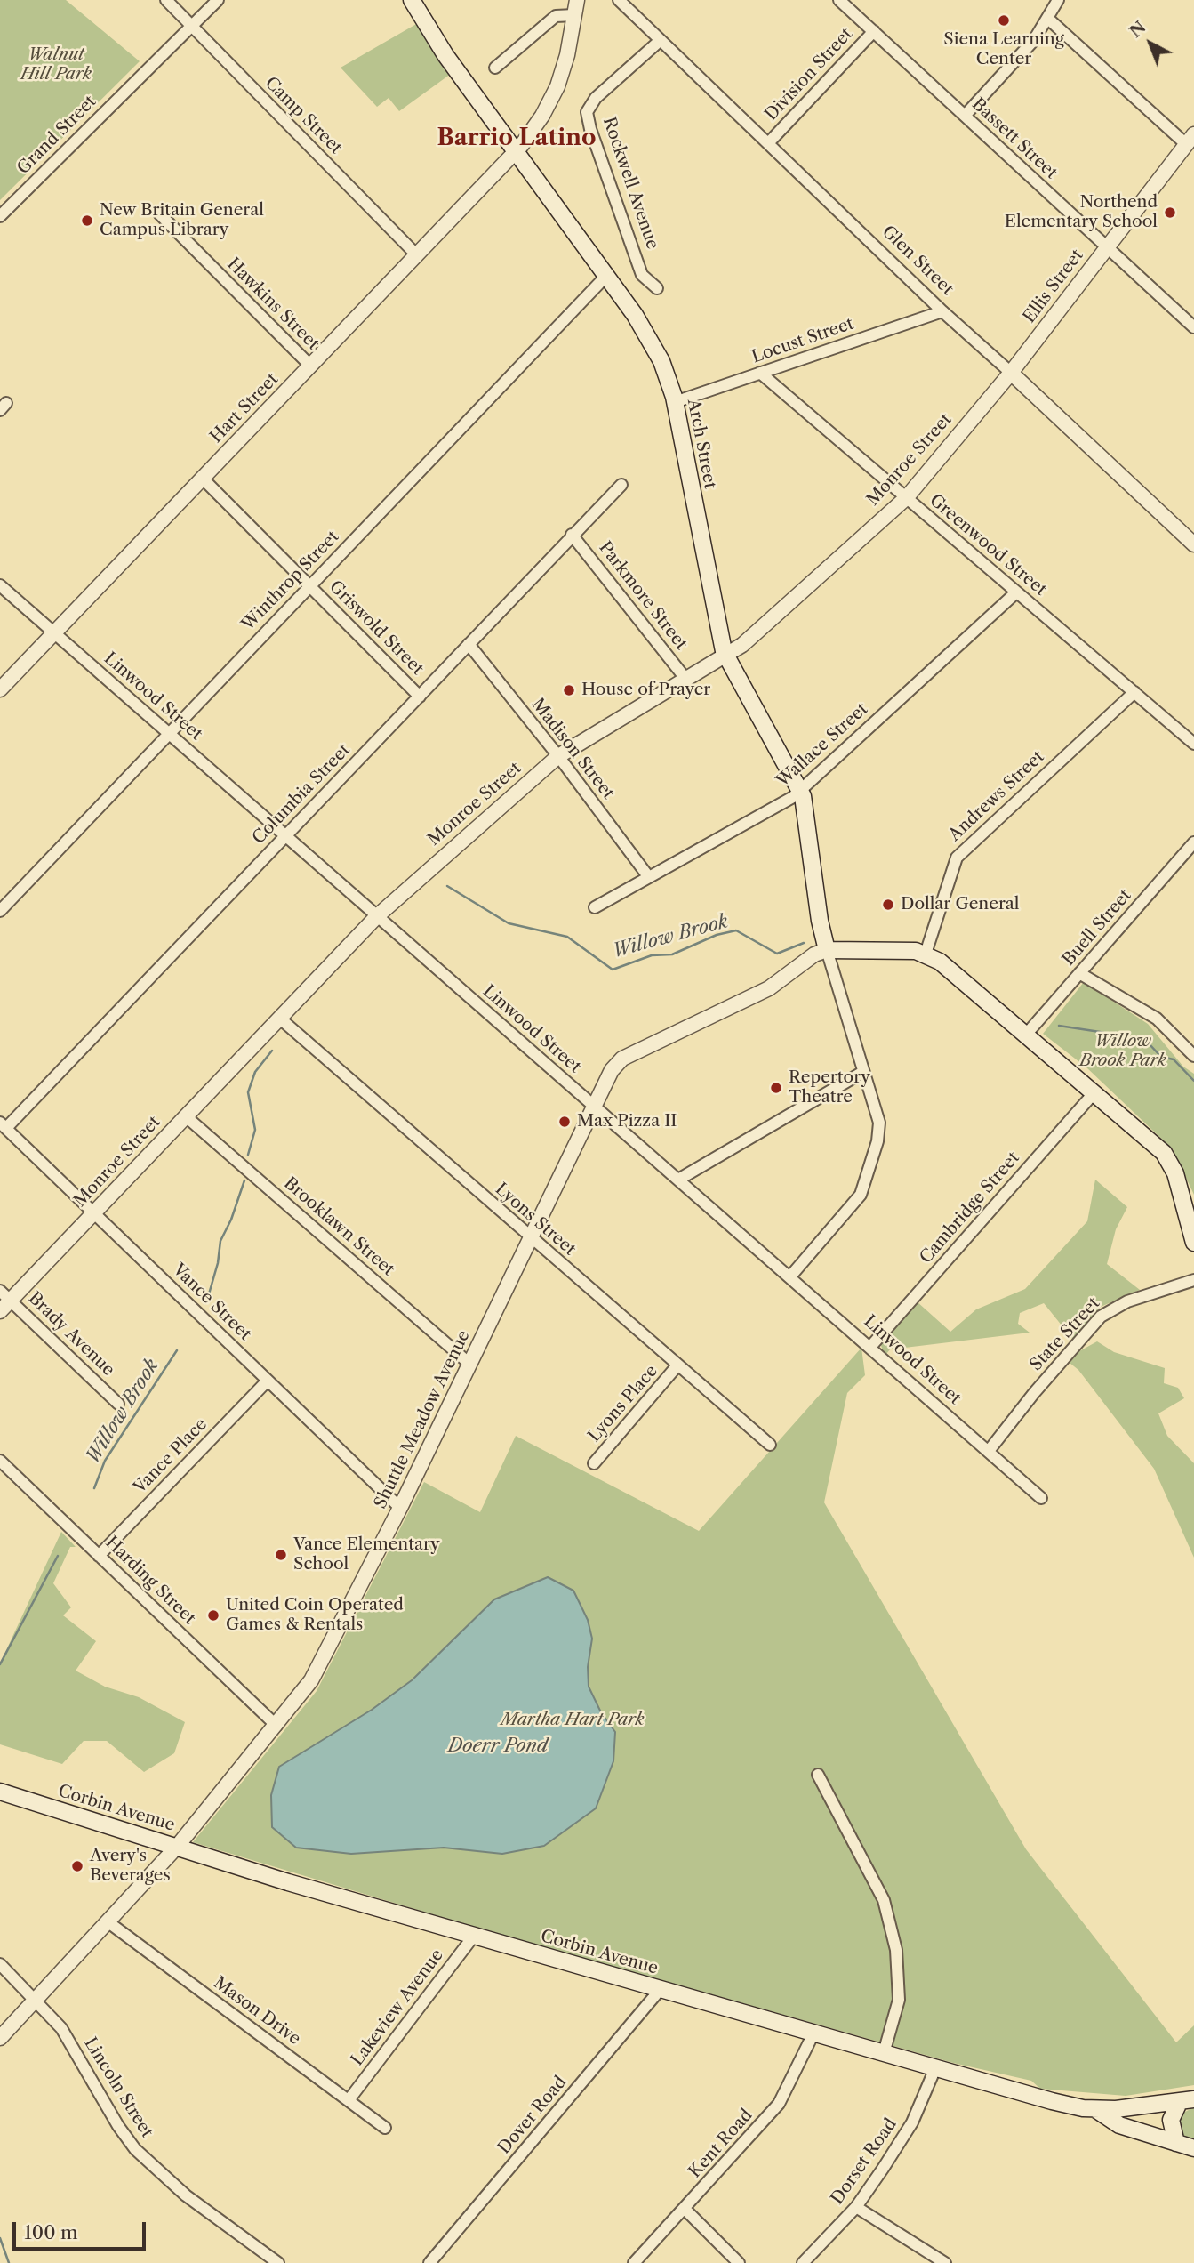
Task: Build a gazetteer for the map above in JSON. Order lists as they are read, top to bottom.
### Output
{
  "streets": {
    "main road": ["Arch Street", "Corbin Avenue"],
    "street": [
      "Division Street",
      "Camp Street",
      "Grand Street",
      "Bassett Street",
      "Rockwell Avenue",
      "Glen Street",
      "Ellis Street",
      "Hawkins Street",
      "Locust Street",
      "Hart Street",
      "Monroe Street",
      "Greenwood Street",
      "Winthrop Street",
      "Parkmore Street",
      "Griswold Street",
      "Linwood Street",
      "Wallace Street",
      "Madison Street",
      "Columbia Street",
      "Andrews Street",
      "Buell Street",
      "Cambridge Street",
      "Lyons Street",
      "Brooklawn Street",
      "Vance Street",
      "Brady Avenue",
      "State Street",
      "Lyons Place",
      "Shuttle Meadow Avenue",
      "Vance Place",
      "Harding Street",
      "Lakeview Avenue",
      "Mason Drive",
      "Lincoln Street",
      "Dover Road",
      "Kent Road",
      "Dorset Road"
    ]
  },
  "crossings": [
    ["Division Street", "Bassett Street"],
    ["Division Street", "Glen Street"],
    ["Camp Street", "Grand Street"],
    ["Camp Street", "Hart Street"],
    ["Bassett Street", "Ellis Street"],
    ["Rockwell Avenue", "Glen Street"],
    ["Glen Street", "Ellis Street"],
    ["Glen Street", "Locust Street"],
    ["Glen Street", "Monroe Street"],
    ["Ellis Street", "Monroe Street"],
    ["Hawkins Street", "Hart Street"],
    ["Locust Street", "Arch Street"],
    ["Locust Street", "Greenwood Street"],
    ["Hart Street", "Arch Street"],
    ["Hart Street", "Griswold Street"],
    ["Hart Street", "Linwood Street"],
    ["Arch Street", "Monroe Street"],
    ["Arch Street", "Winthrop Street"],
    ["Arch Street", "Wallace Street"],
    ["Arch Street", "Shuttle Meadow Avenue"],
    ["Monroe Street", "Greenwood Street"],
    ["Monroe Street", "Parkmore Street"],
    ["Monroe Street", "Linwood Street"],
    ["Monroe Street", "Madison Street"],
    ["Monroe Street", "Lyons Street"],
    ["Monroe Street", "Brooklawn Street"],
    ["Monroe Street", "Vance Street"],
    ["Monroe Street", "Brady Avenue"],
    ["Greenwood Street", "Wallace Street"],
    ["Greenwood Street", "Andrews Street"],
    ["Winthrop Street", "Griswold Street"],
    ["Winthrop Street", "Linwood Street"],
    ["Parkmore Street", "Columbia Street"],
    ["Griswold Street", "Columbia Street"],
    ["Linwood Street", "Columbia Street"],
    ["Linwood Street", "Cambridge Street"],
    ["Linwood Street", "State Street"],
    ["Linwood Street", "Shuttle Meadow Avenue"],
    ["Wallace Street", "Madison Street"],
    ["Madison Street", "Columbia Street"],
    ["Columbia Street", "Vance Street"],
    ["Lyons Street", "Lyons Place"],
    ["Lyons Street", "Shuttle Meadow Avenue"],
    ["Brooklawn Street", "Shuttle Meadow Avenue"],
    ["Vance Street", "Shuttle Meadow Avenue"],
    ["Vance Street", "Vance Place"],
    ["Shuttle Meadow Avenue", "Harding Street"],
    ["Shuttle Meadow Avenue", "Corbin Avenue"],
    ["Shuttle Meadow Avenue", "Mason Drive"],
    ["Shuttle Meadow Avenue", "Lincoln Street"],
    ["Vance Place", "Harding Street"],
    ["Corbin Avenue", "Lakeview Avenue"],
    ["Corbin Avenue", "Dover Road"],
    ["Corbin Avenue", "Kent Road"],
    ["Corbin Avenue", "Dorset Road"],
    ["Lakeview Avenue", "Mason Drive"]
  ],
  "districts": ["Barrio Latino"],
  "water": ["Willow Brook", "Doerr Pond"],
  "parks": ["Walnut Hill Park", "Willow Brook Park", "Martha Hart Park"],
  "places": [
    "Siena Learning Center",
    "Northend Elementary School",
    "New Britain General Campus Library",
    "House of Prayer",
    "Dollar General",
    "Repertory Theatre",
    "Max Pizza II",
    "Vance Elementary School",
    "United Coin Operated Games & Rentals",
    "Avery's Beverages"
  ],
  "scale_bar": "100 m",
  "north": "top left"
}
